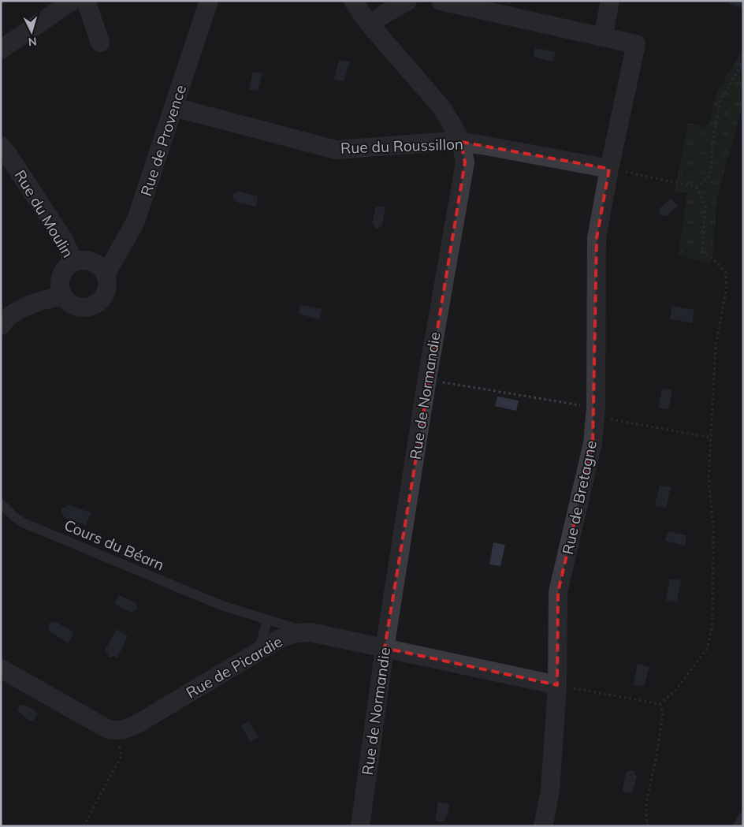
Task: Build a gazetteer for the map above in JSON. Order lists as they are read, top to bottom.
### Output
{
  "streets": {
    "street": [
      "Rue de Provence",
      "Rue du Roussillon",
      "Rue du Moulin",
      "Rue de Normandie",
      "Rue de Bretagne",
      "Rue de Picardie"
    ],
    "lane": ["Cours du Béarn"]
  },
  "crossings": [
    ["Rue de Provence", "Rue du Roussillon"],
    ["Rue de Provence", "Rue du Moulin"],
    ["Rue du Roussillon", "Rue de Normandie"],
    ["Rue du Roussillon", "Rue de Bretagne"],
    ["Rue de Normandie", "Rue de Picardie"],
    ["Rue de Bretagne", "Rue de Picardie"],
    ["Cours du Béarn", "Rue de Picardie"]
  ],
  "north": "bottom"
}
